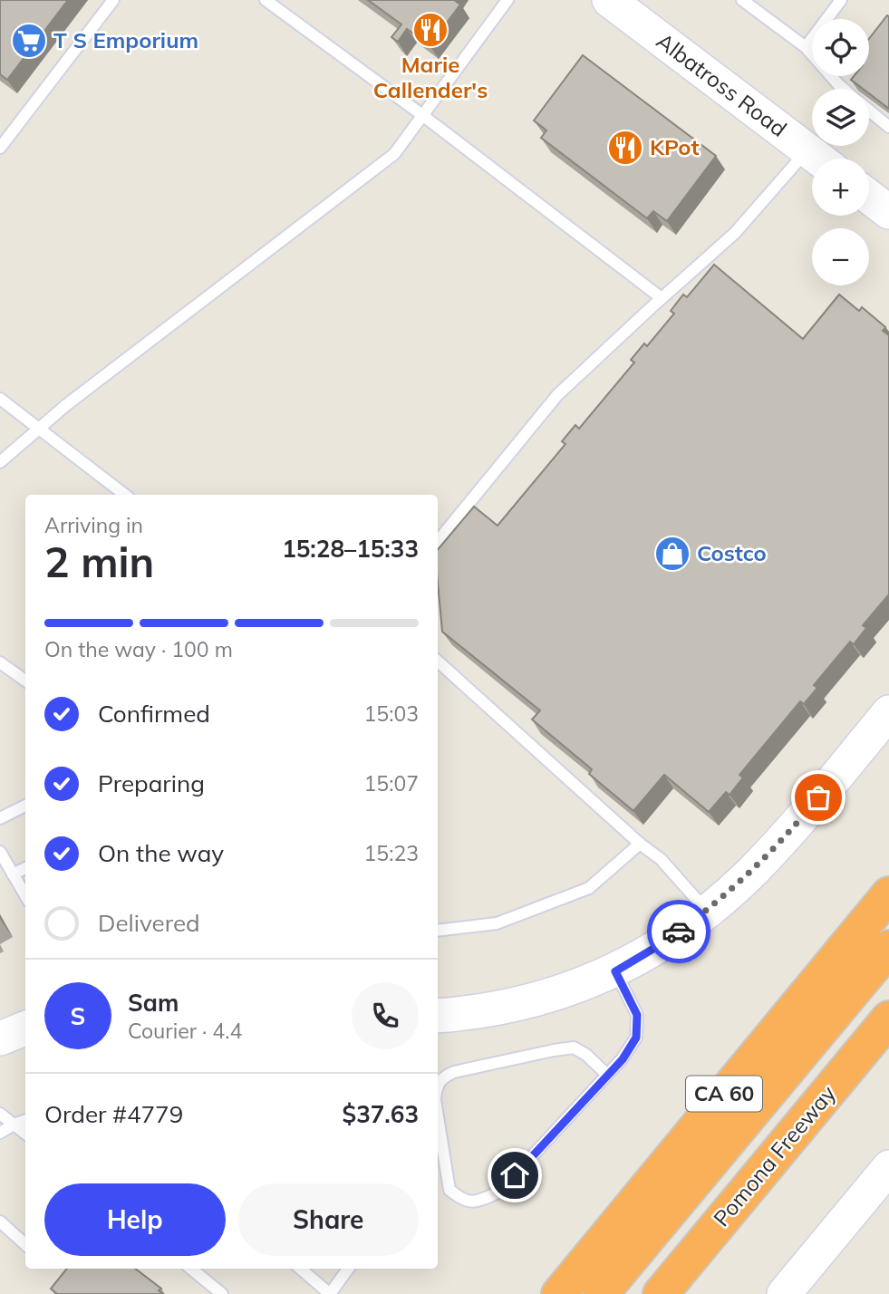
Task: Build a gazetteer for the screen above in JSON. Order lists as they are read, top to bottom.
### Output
{
  "streets": {
    "highway": ["CA 60", "Pomona Freeway"],
    "street": ["Albatross Road"]
  },
  "places": {
    "restaurant": ["Marie Callender's", "KPot"],
    "supermarket": ["T S Emporium"],
    "shop": ["Costco"]
  },
  "page": {
    "map_buttons": ["+", "−"],
    "heading": ["2 min", "Arriving in", "15:28–15:33"],
    "panel": [
      "Sam",
      "Courier · 4.4",
      "Order #4779",
      "$37.63"
    ],
    "bar": "On the way · 100 m",
    "list": [
      ["Confirmed", "15:03"],
      ["Preparing", "15:07"],
      ["On the way", "15:23"],
      "Delivered"
    ],
    "round": "S",
    "buttons": ["Help", "Share"]
  }
}
